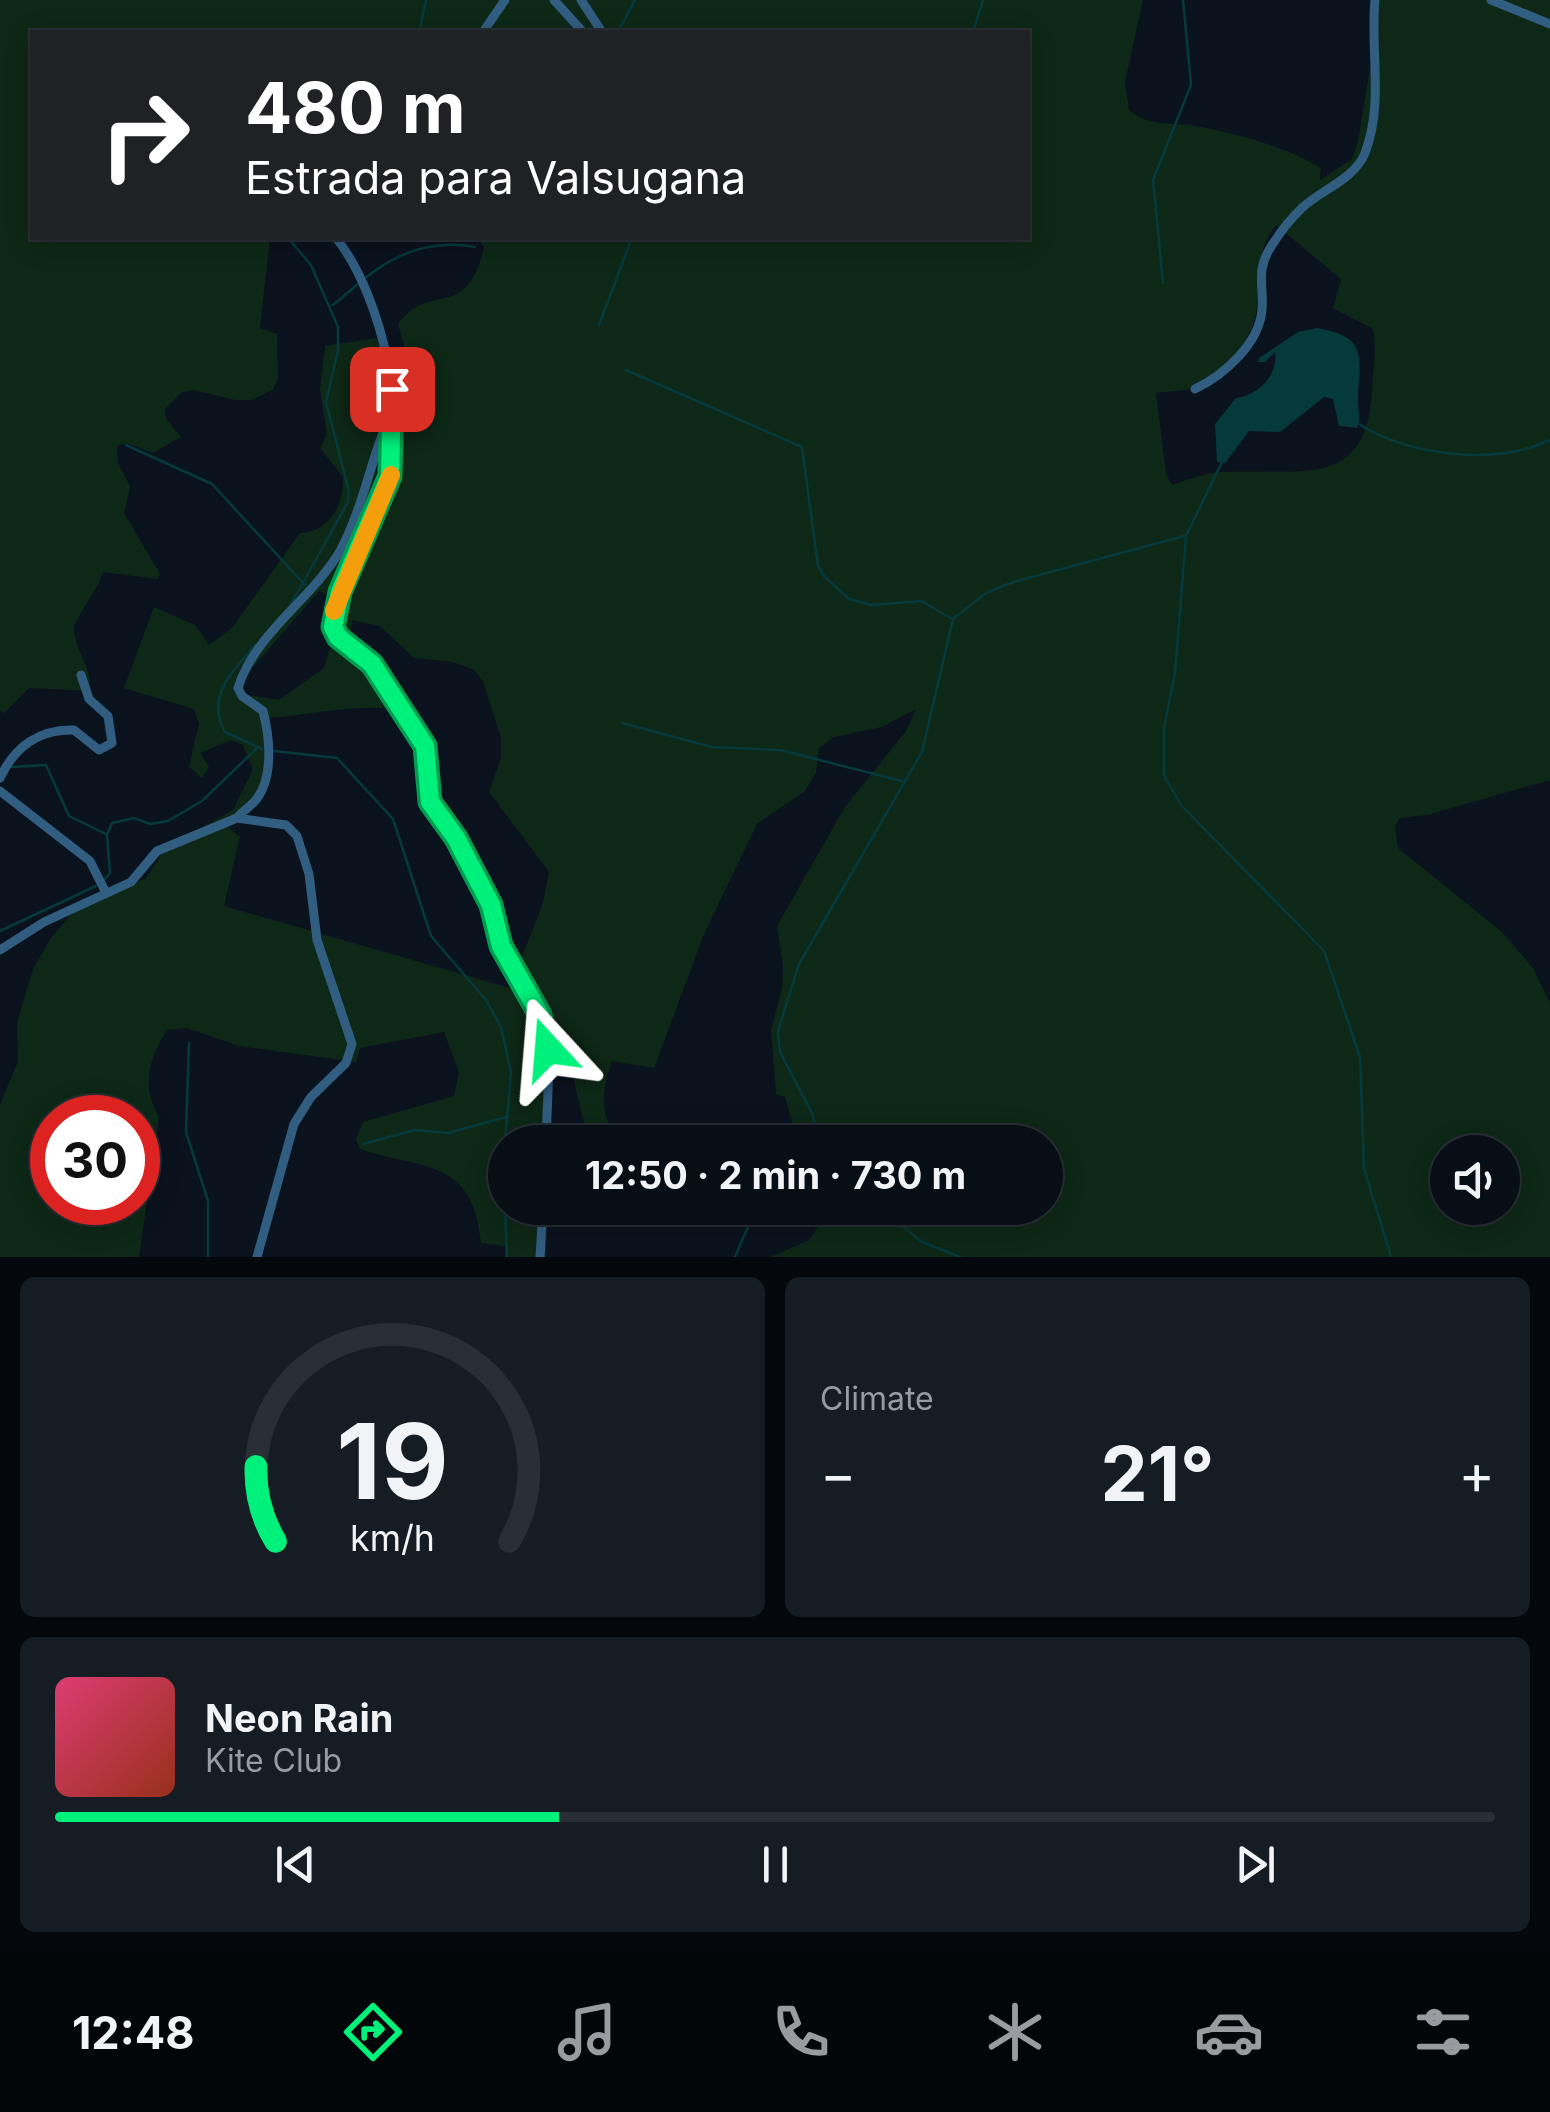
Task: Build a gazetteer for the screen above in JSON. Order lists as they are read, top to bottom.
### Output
{
  "page": {
    "turn": ["480 m", "Estrada para Valsugana"],
    "limit": "30",
    "trip": "12:50 · 2 min · 730 m",
    "tile": "Climate",
    "heat": ["−", "21°", "+"],
    "song": ["Neon Rain", "Kite Club"],
    "tabs": "12:48",
    "gauge": ["19", "km/h"]
  }
}
